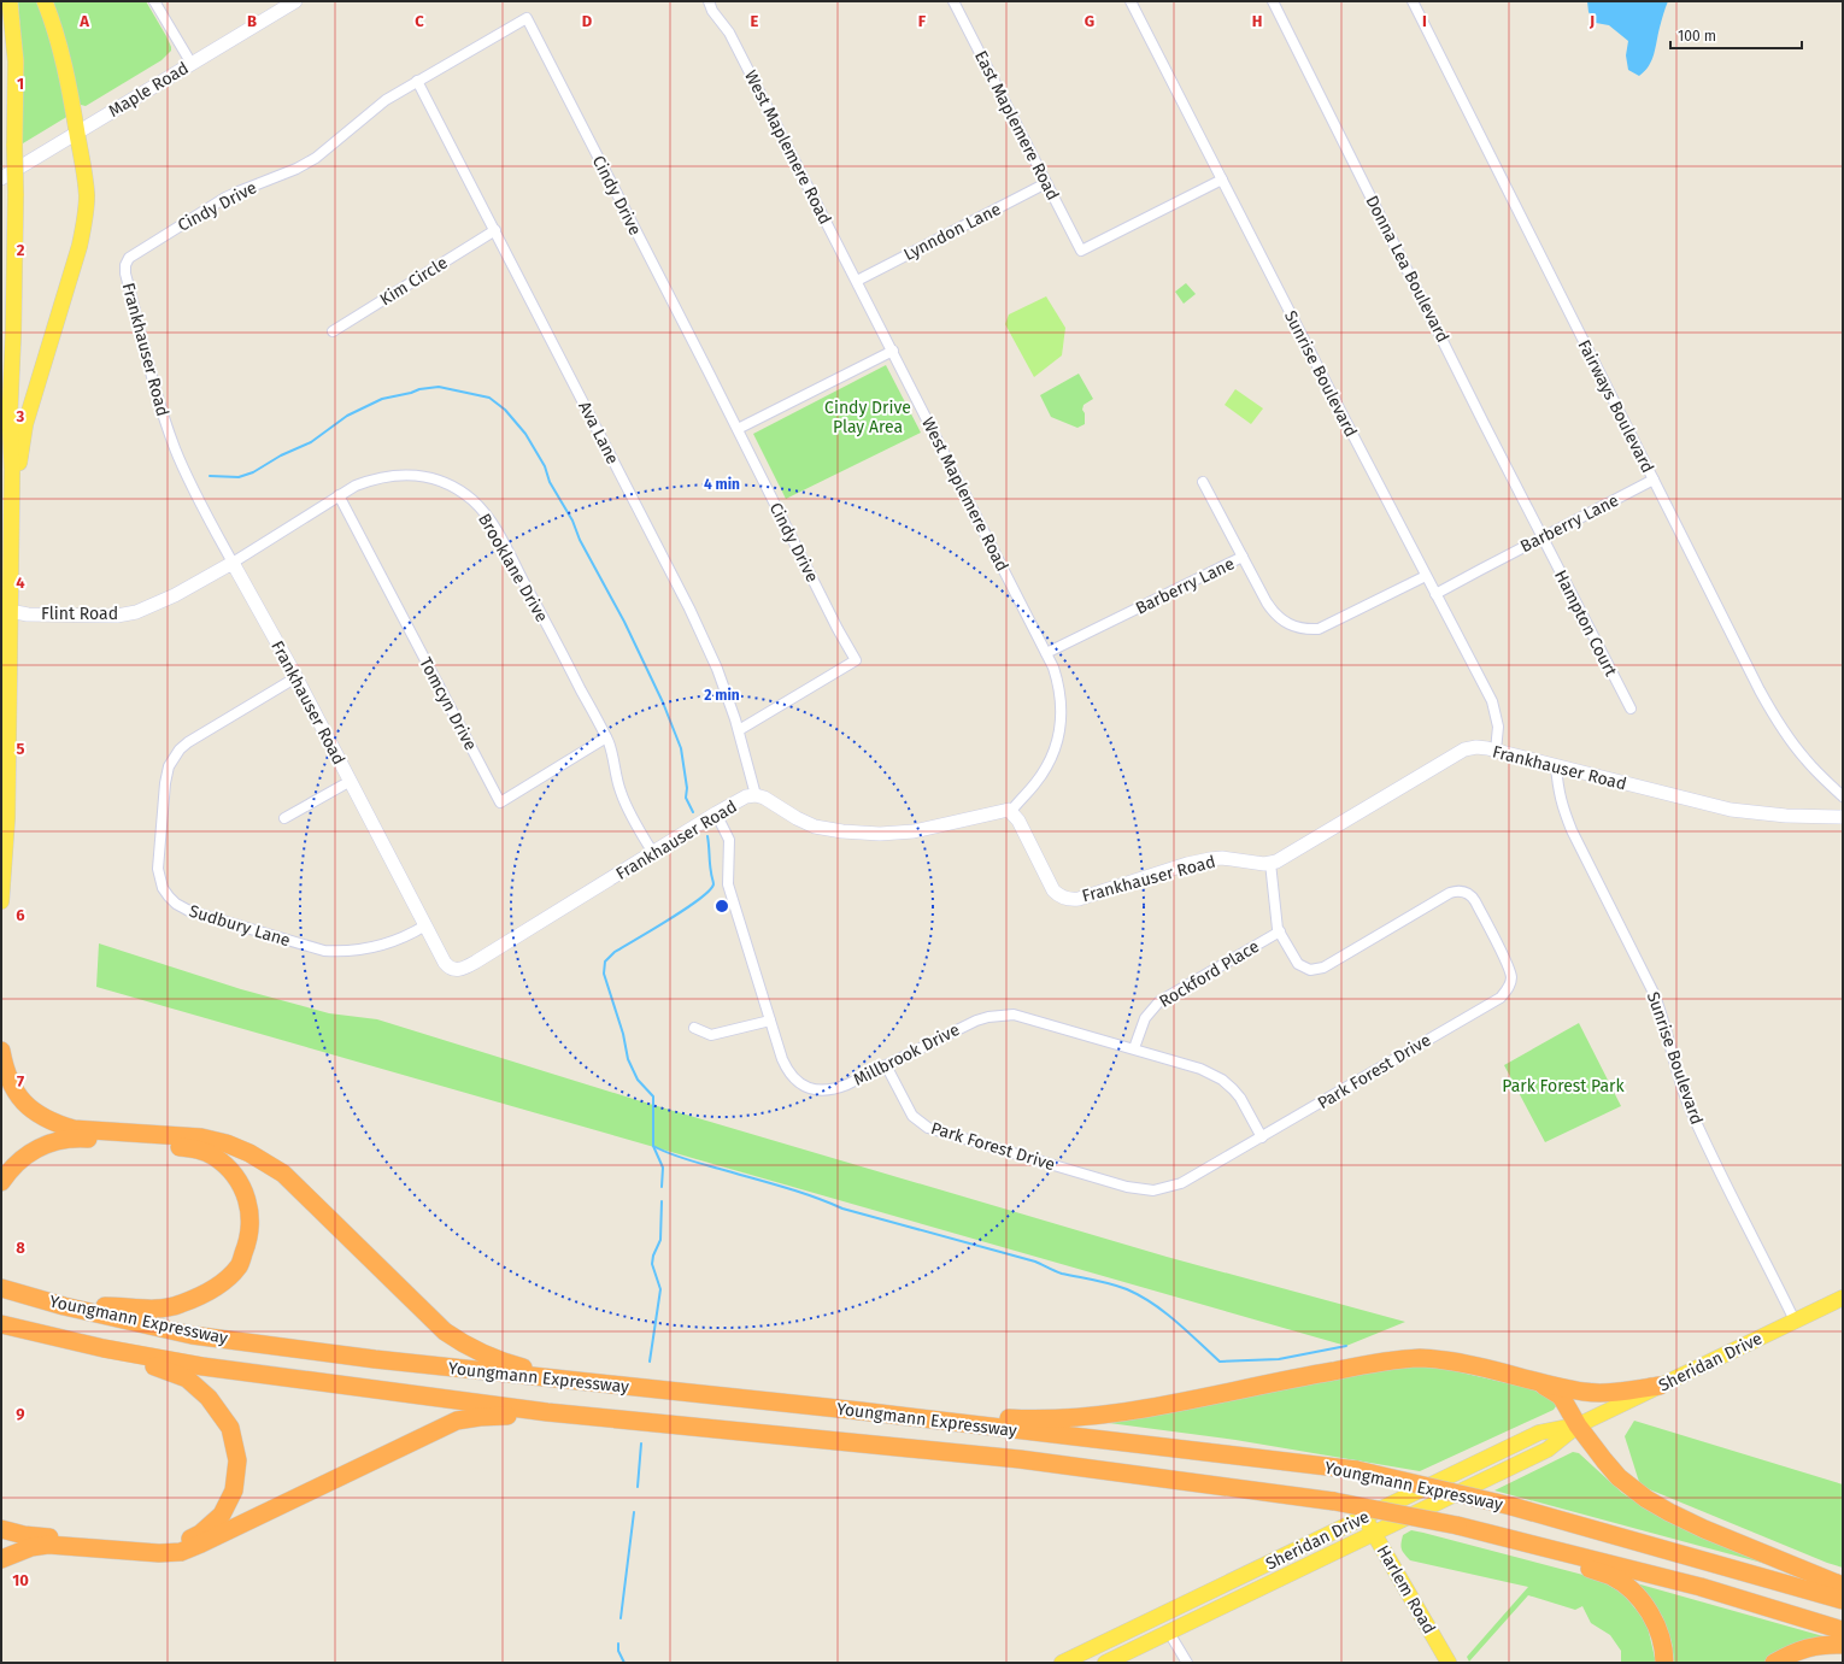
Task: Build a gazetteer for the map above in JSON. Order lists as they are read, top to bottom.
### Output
{
  "streets": {
    "highway": ["Youngmann Expressway"],
    "main road": ["Sheridan Drive", "Harlem Road"],
    "street": [
      "Maple Road",
      "East Maplemere Road",
      "West Maplemere Road",
      "Cindy Drive",
      "Lynndon Lane",
      "Donna Lea Boulevard",
      "Kim Circle",
      "Frankhauser Road",
      "Sunrise Boulevard",
      "Fairways Boulevard",
      "Ava Lane",
      "Barberry Lane",
      "Brooklane Drive",
      "Flint Road",
      "Hampton Court",
      "Tomcyn Drive",
      "Sudbury Lane",
      "Rockford Place",
      "Millbrook Drive",
      "Park Forest Drive"
    ]
  },
  "crossings": [
    ["East Maplemere Road", "Lynndon Lane"],
    ["East Maplemere Road", "Sunrise Boulevard"],
    ["West Maplemere Road", "Lynndon Lane"],
    ["West Maplemere Road", "Frankhauser Road"],
    ["West Maplemere Road", "Barberry Lane"],
    ["Cindy Drive", "Frankhauser Road"],
    ["Cindy Drive", "Ava Lane"],
    ["Donna Lea Boulevard", "Barberry Lane"],
    ["Donna Lea Boulevard", "Hampton Court"],
    ["Kim Circle", "Ava Lane"],
    ["Frankhauser Road", "Sunrise Boulevard"],
    ["Frankhauser Road", "Ava Lane"],
    ["Frankhauser Road", "Brooklane Drive"],
    ["Frankhauser Road", "Flint Road"],
    ["Frankhauser Road", "Sudbury Lane"],
    ["Frankhauser Road", "Millbrook Drive"],
    ["Frankhauser Road", "Park Forest Drive"],
    ["Sunrise Boulevard", "Barberry Lane"],
    ["Sunrise Boulevard", "Sheridan Drive"],
    ["Fairways Boulevard", "Barberry Lane"],
    ["Barberry Lane", "Hampton Court"],
    ["Brooklane Drive", "Flint Road"],
    ["Brooklane Drive", "Tomcyn Drive"],
    ["Rockford Place", "Millbrook Drive"],
    ["Rockford Place", "Park Forest Drive"],
    ["Millbrook Drive", "Park Forest Drive"],
    ["Sheridan Drive", "Harlem Road"]
  ],
  "parks": ["Cindy Drive Play Area", "Park Forest Park"],
  "scale_bar": "100 m",
  "grid": {
    "columns": [
      "A",
      "B",
      "C",
      "D",
      "E",
      "F",
      "G",
      "H",
      "I",
      "J"
    ],
    "rows": [
      "1",
      "2",
      "3",
      "4",
      "5",
      "6",
      "7",
      "8",
      "9",
      "10"
    ]
  },
  "rings": ["4 min", "2 min"]
}
